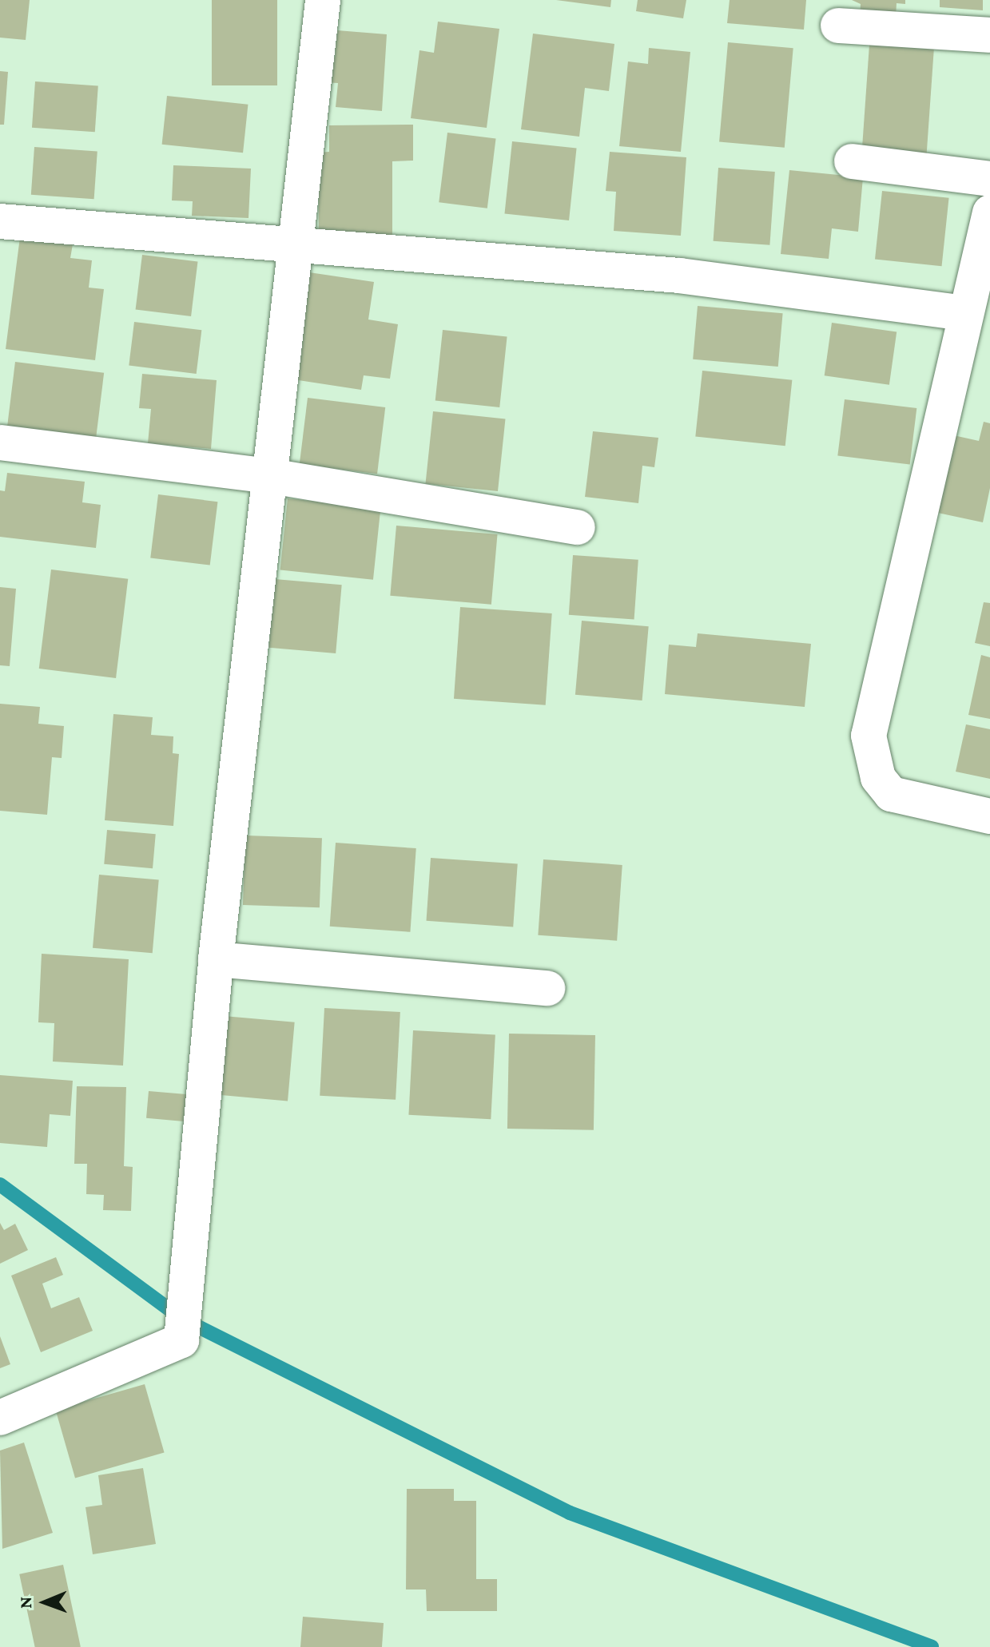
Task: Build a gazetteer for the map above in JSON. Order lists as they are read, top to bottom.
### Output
{
  "north": "left"
}
